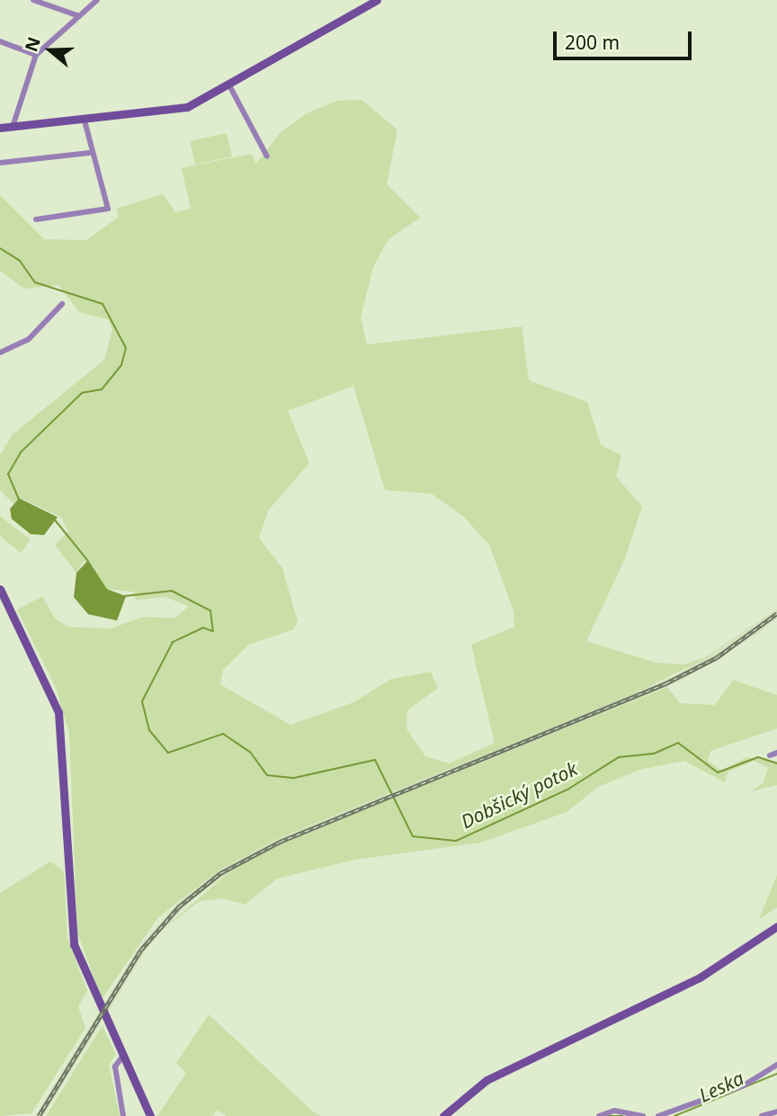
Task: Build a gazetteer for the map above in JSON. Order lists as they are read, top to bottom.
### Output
{
  "water": ["Dobšický potok", "Leska"],
  "scale_bar": "200 m",
  "north": "left"
}
